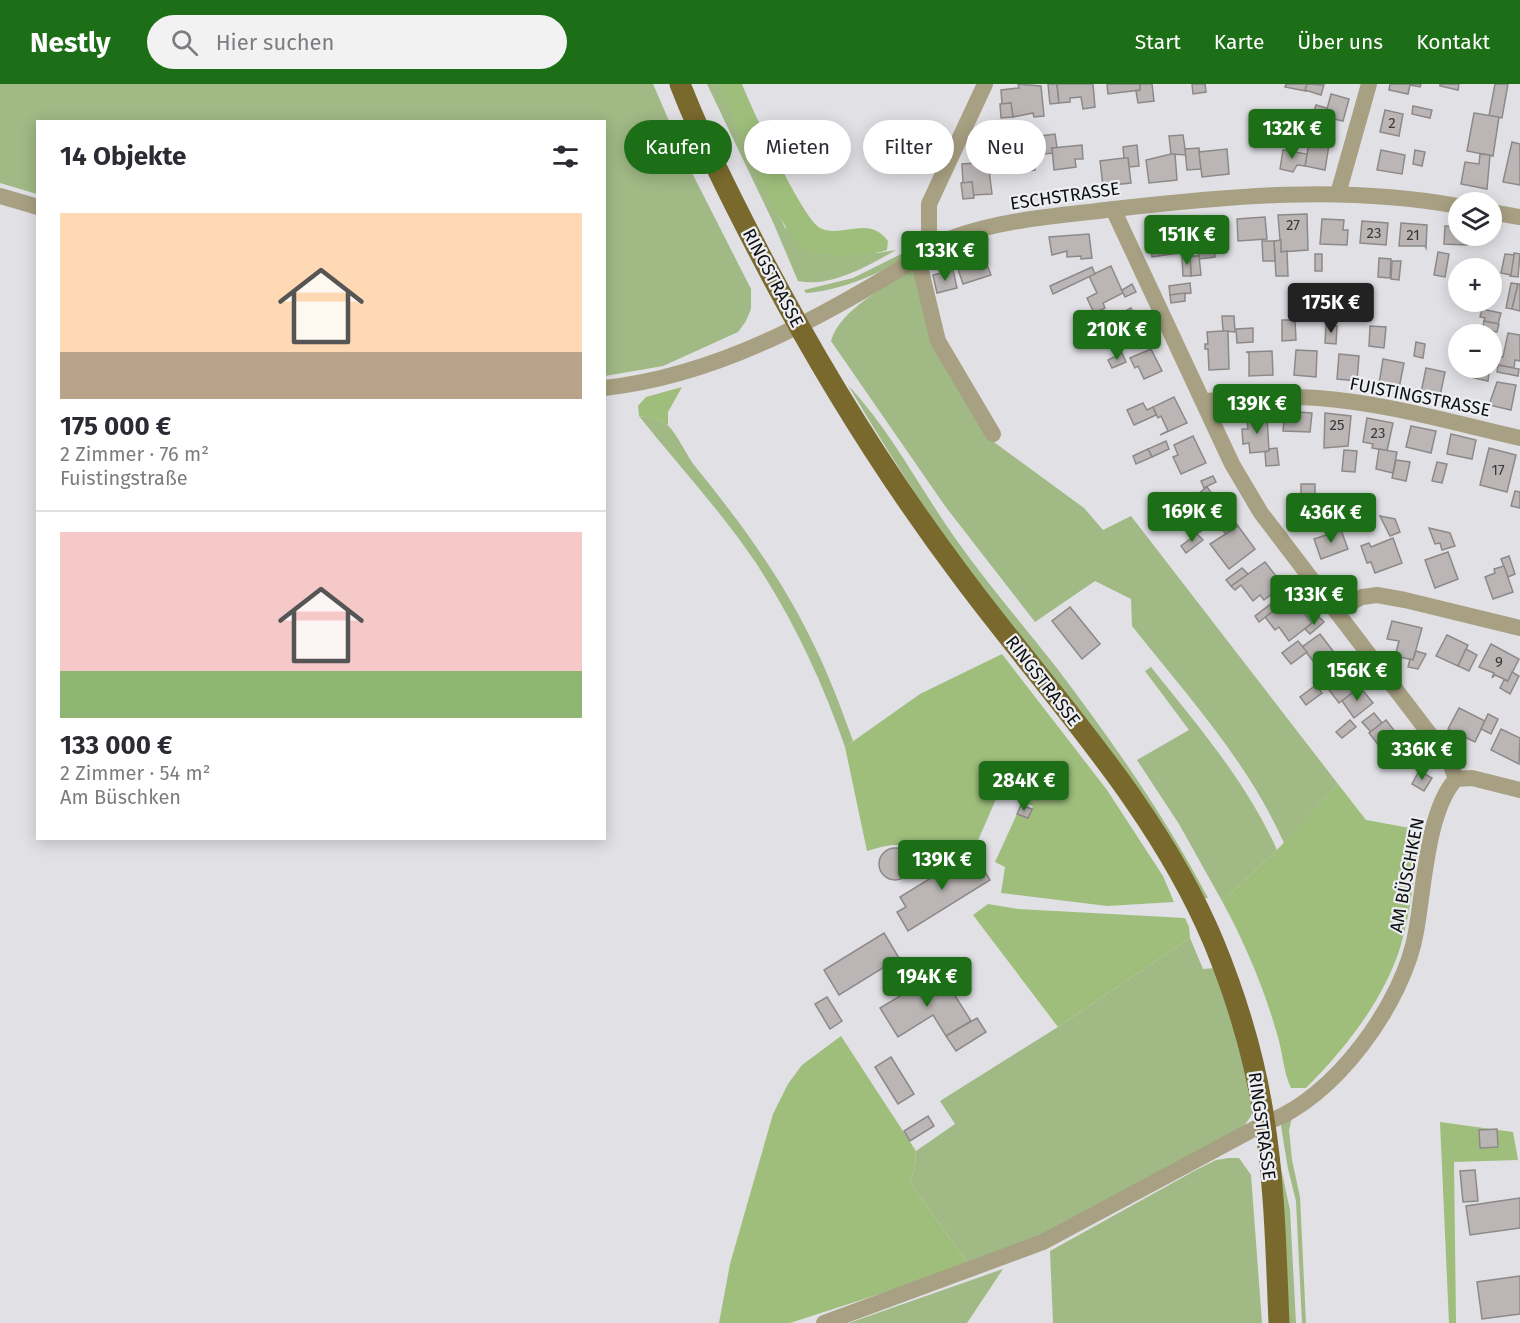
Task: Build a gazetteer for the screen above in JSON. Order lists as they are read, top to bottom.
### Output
{
  "streets": {
    "main road": ["RINGSTRASSE"],
    "street": ["ESCHSTRASSE", "FUISTINGSTRASSE", "AM BÜSCHKEN"]
  },
  "crossings": [
    ["ESCHSTRASSE", "RINGSTRASSE"],
    ["RINGSTRASSE", "AM BÜSCHKEN"]
  ],
  "house_numbers": [
    "2",
    "27",
    "23",
    "21",
    "25",
    "23",
    "17",
    "9"
  ],
  "page": {
    "header": "Nestly",
    "search": "Hier suchen",
    "nav": [
      "Start",
      "Karte",
      "Über uns",
      "Kontakt"
    ],
    "price": [
      "132K €",
      "151K €",
      "133K €",
      "175K €",
      "210K €",
      "139K €",
      "169K €",
      "436K €",
      "133K €",
      "156K €",
      "336K €",
      "284K €",
      "139K €",
      "194K €"
    ],
    "chip": [
      "Kaufen",
      "Mieten",
      "Filter",
      "Neu"
    ],
    "heading": "14 Objekte",
    "map_buttons": ["+", "−"],
    "list": [
      {
        "name": "175 000 €",
        "note": "2 Zimmer · 76 m² · Fuistingstraße"
      },
      {
        "name": "133 000 €",
        "note": "2 Zimmer · 54 m² · Am Büschken"
      }
    ]
  }
}
